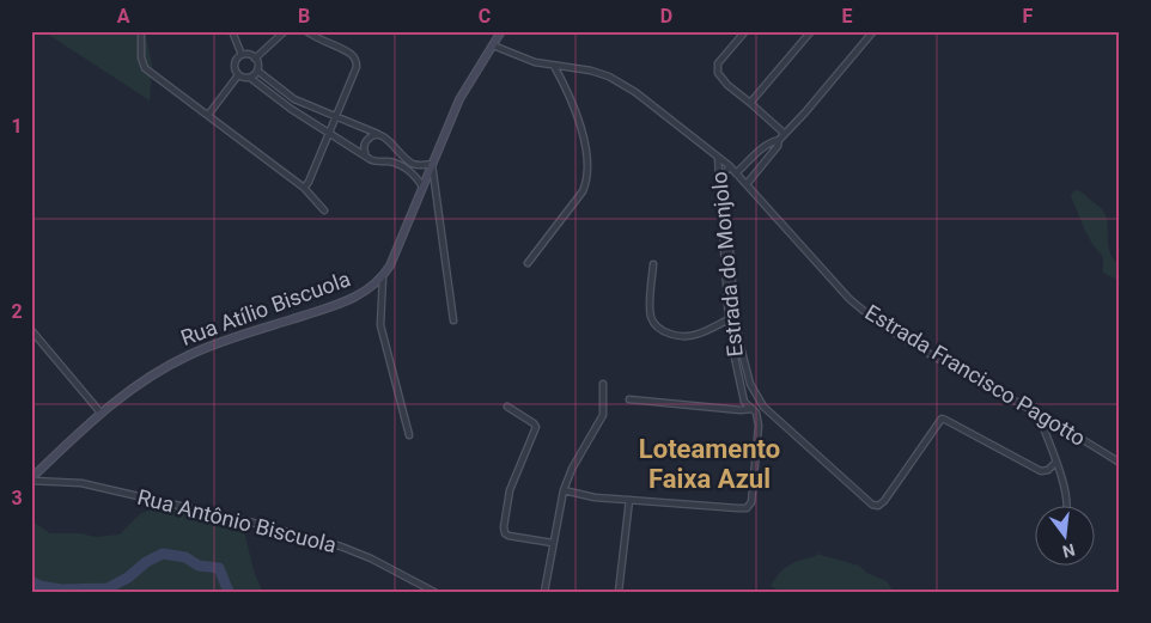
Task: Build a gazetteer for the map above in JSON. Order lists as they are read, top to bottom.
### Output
{
  "streets": {
    "street": [
      "Estrada do Monjolo",
      "Rua Atílio Biscuola",
      "Estrada Francisco Pagotto",
      "Rua Antônio Biscuola"
    ]
  },
  "crossings": [
    ["Estrada do Monjolo", "Estrada Francisco Pagotto"],
    ["Rua Atílio Biscuola", "Estrada Francisco Pagotto"],
    ["Rua Atílio Biscuola", "Rua Antônio Biscuola"]
  ],
  "districts": ["Loteamento Faixa Azul"],
  "north": "bottom",
  "grid": {
    "columns": [
      "A",
      "B",
      "C",
      "D",
      "E",
      "F"
    ],
    "rows": ["1", "2", "3"]
  }
}
